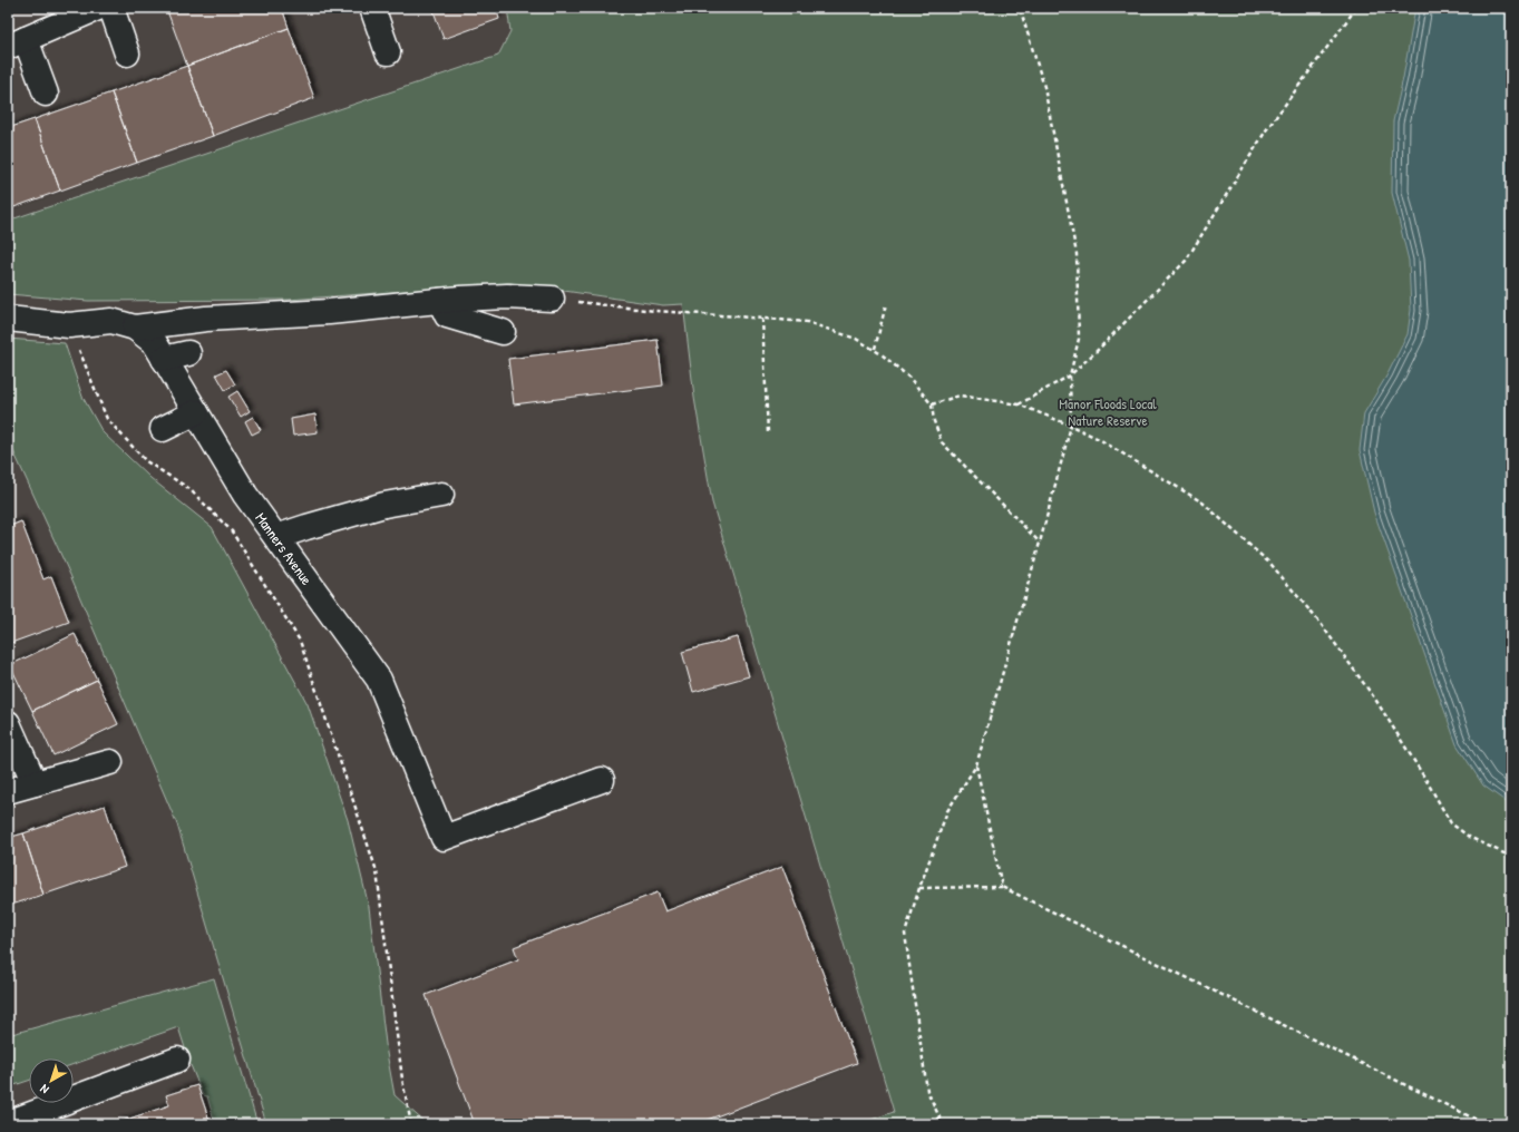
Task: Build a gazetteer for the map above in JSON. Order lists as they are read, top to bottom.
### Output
{
  "streets": {
    "street": ["Manners Avenue"]
  },
  "parks": ["Manor Floods Local Nature Reserve"],
  "north": "bottom left"
}
